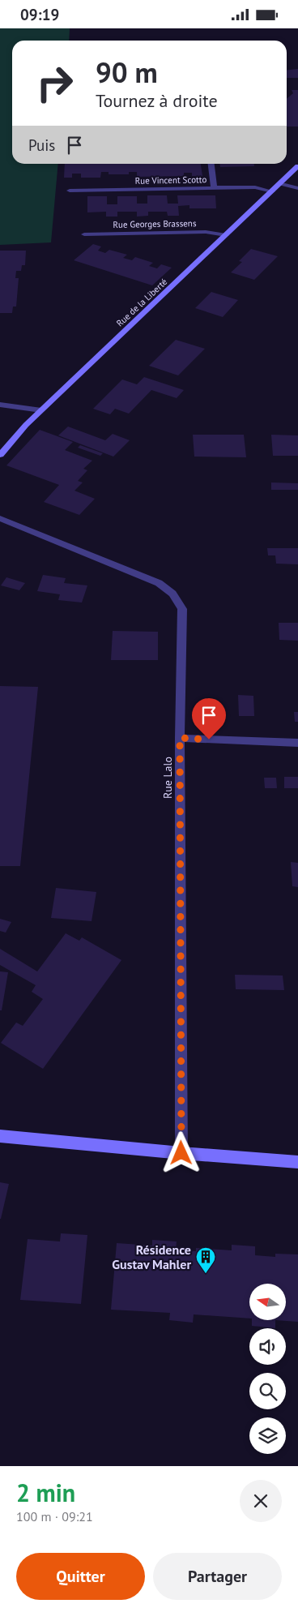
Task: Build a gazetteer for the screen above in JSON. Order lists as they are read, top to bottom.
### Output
{
  "streets": {
    "street": [
      "Rue Vincent Scotto",
      "Rue Georges Brassens",
      "Rue de la Liberté",
      "Rue Lalo"
    ]
  },
  "crossings": [
    ["Rue Vincent Scotto", "Rue de la Liberté"],
    ["Rue Georges Brassens", "Rue de la Liberté"]
  ],
  "places": {
    "building": ["Résidence Gustav Mahler"]
  },
  "north": "left",
  "page": {
    "status": "09:19",
    "turn": ["90 m", "Tournez à droite"],
    "then": "Puis",
    "heading": ["2 min", "100 m · 09:21"],
    "buttons": ["Quitter", "Partager"]
  }
}
